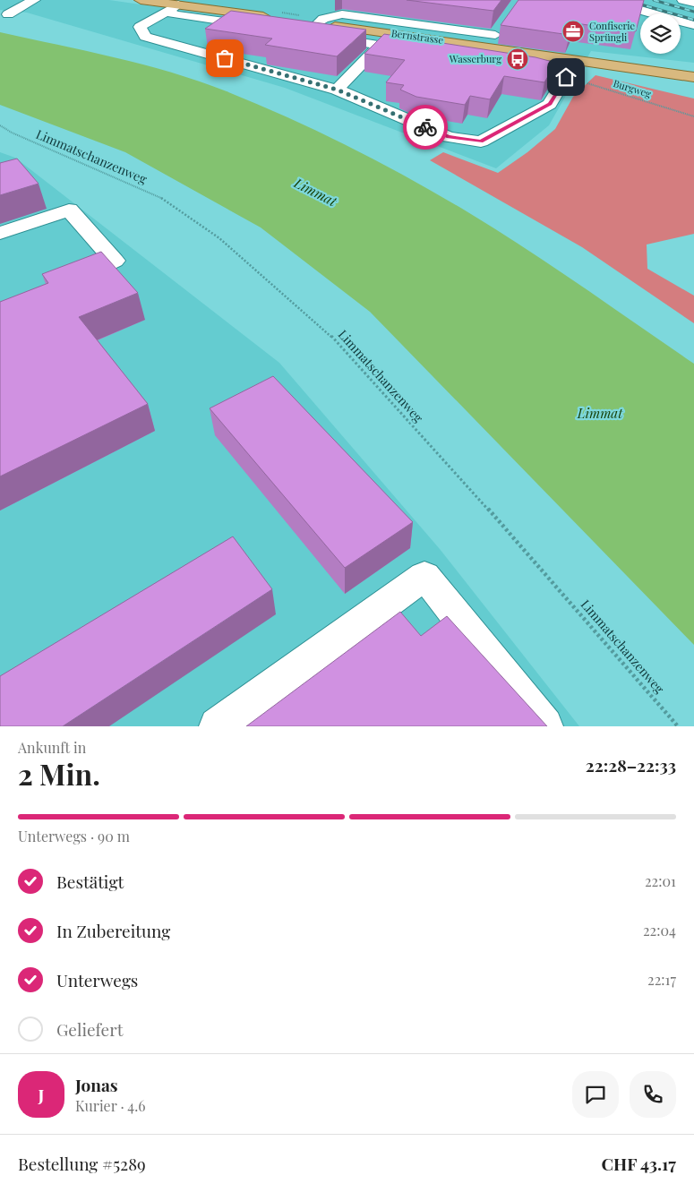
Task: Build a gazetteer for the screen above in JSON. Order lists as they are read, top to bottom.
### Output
{
  "streets": {
    "main road": ["Bernstrasse"],
    "path": ["Burgweg", "Limmatschanzenweg"]
  },
  "water": ["Limmat"],
  "places": {
    "office": ["Confiserie Sprüngli"],
    "bus stop": ["Wasserburg"]
  },
  "page": {
    "heading": ["2 Min.", "Ankunft in", "22:28–22:33"],
    "panel": [
      "Jonas",
      "Kurier · 4.6",
      "Bestellung #5289",
      "CHF 43.17"
    ],
    "bar": "Unterwegs · 90 m",
    "list": [
      ["Bestätigt", "22:01"],
      ["In Zubereitung", "22:04"],
      ["Unterwegs", "22:17"],
      "Geliefert"
    ],
    "round": "J"
  }
}
